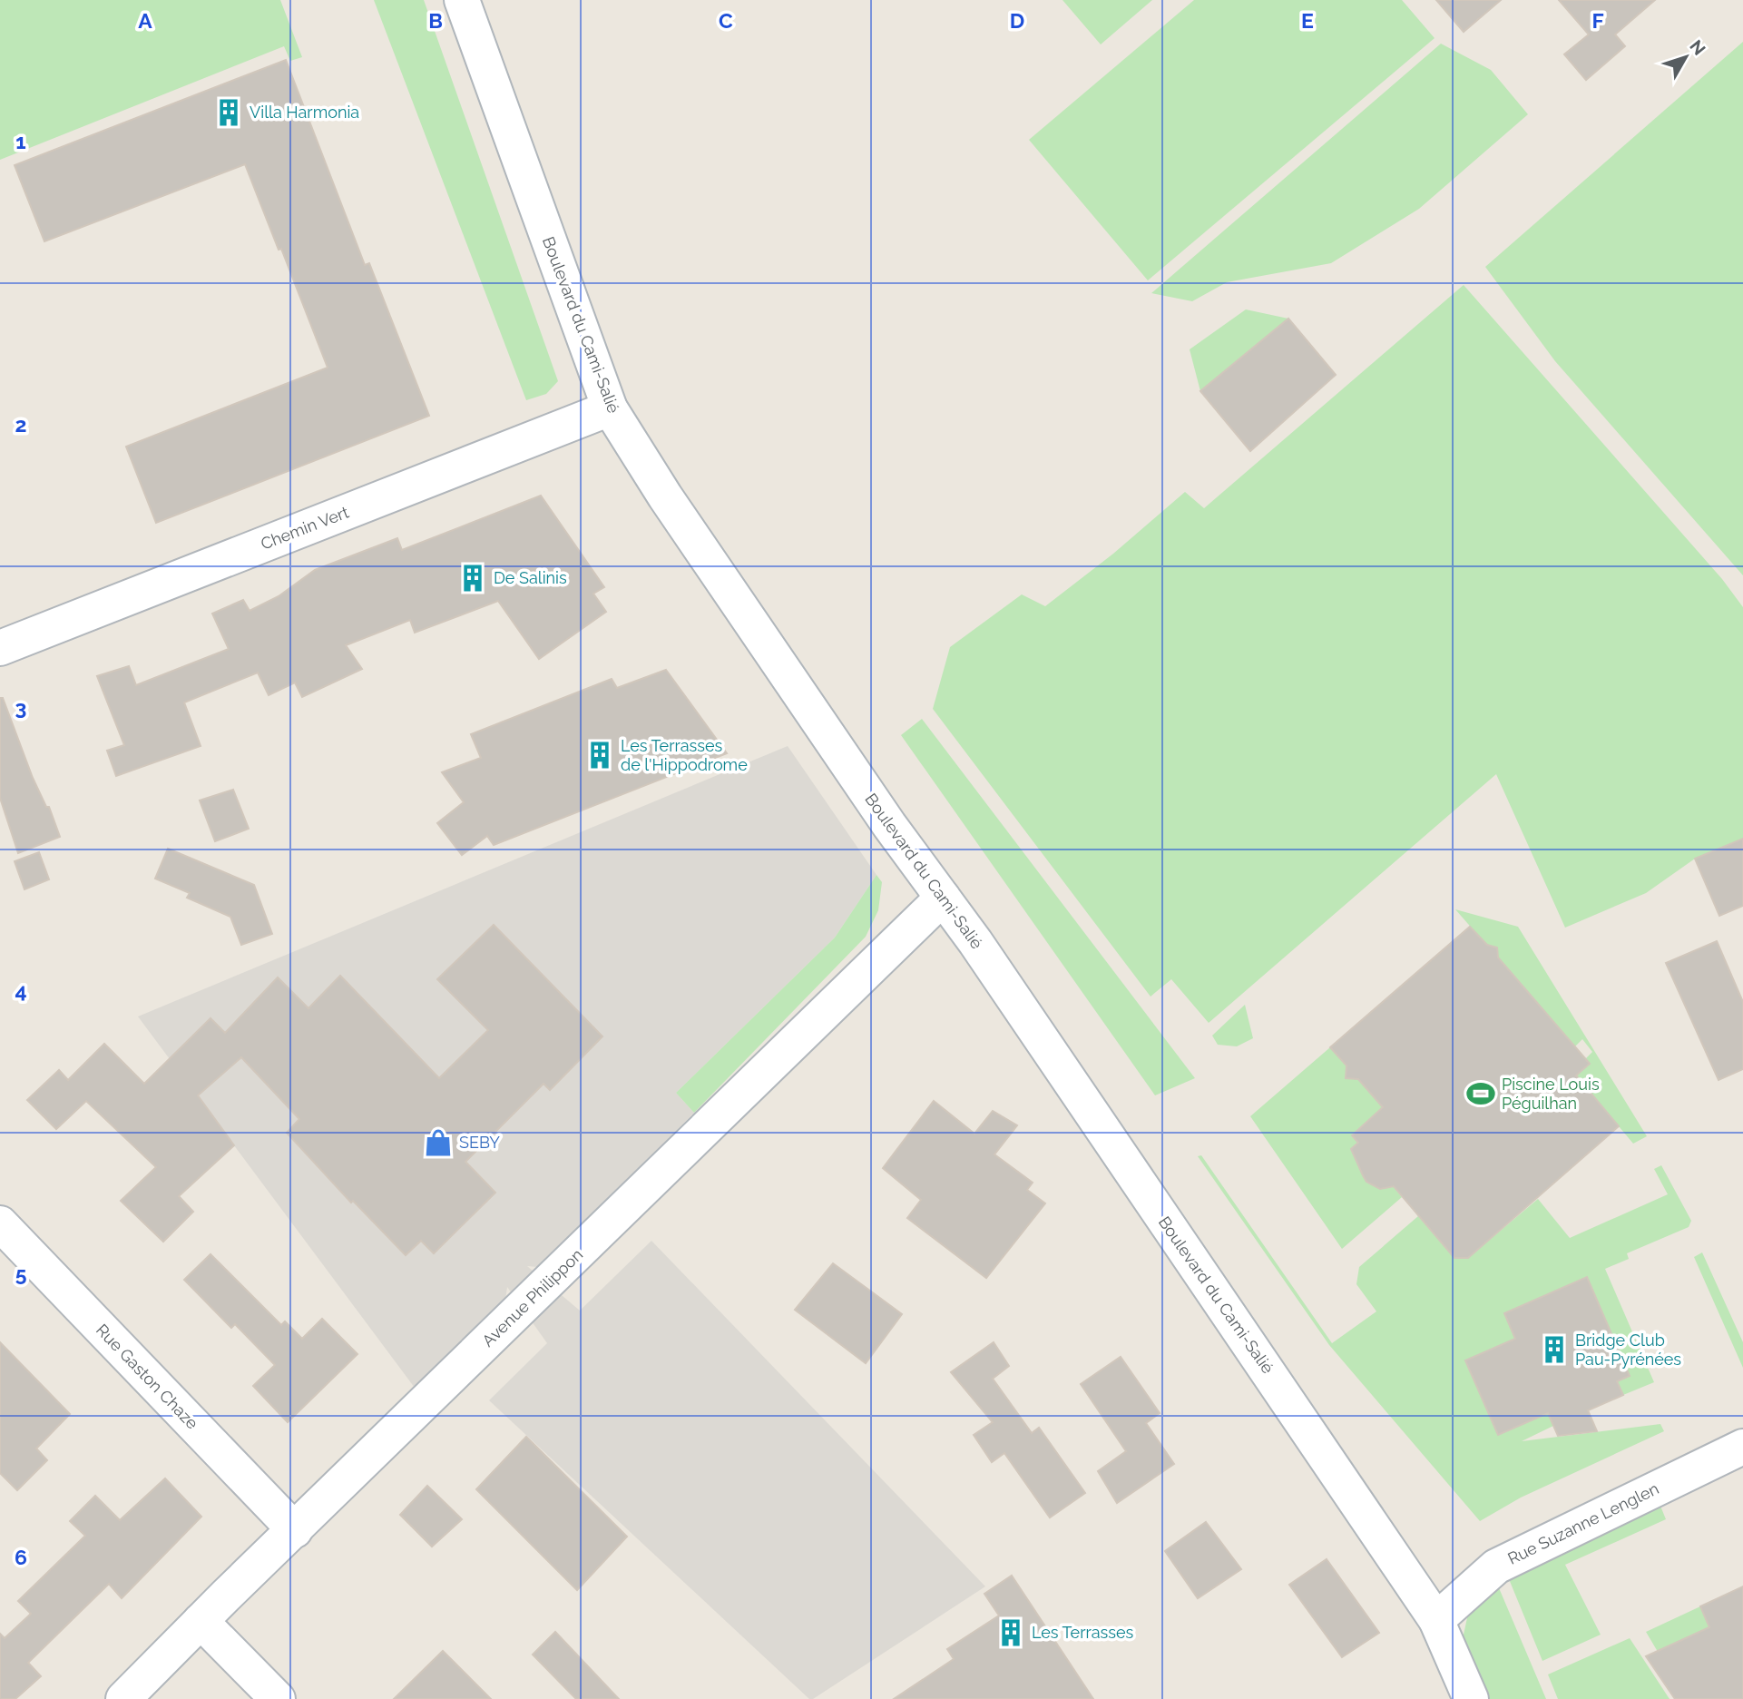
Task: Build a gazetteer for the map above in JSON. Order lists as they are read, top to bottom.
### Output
{
  "streets": {
    "street": [
      "Boulevard du Cami-Salié",
      "Chemin Vert",
      "Avenue Philippon",
      "Rue Gaston Chaze",
      "Rue Suzanne Lenglen"
    ]
  },
  "crossings": [
    ["Boulevard du Cami-Salié", "Chemin Vert"],
    ["Boulevard du Cami-Salié", "Avenue Philippon"],
    ["Boulevard du Cami-Salié", "Rue Suzanne Lenglen"],
    ["Avenue Philippon", "Rue Gaston Chaze"]
  ],
  "places": {
    "building": [
      "Villa Harmonia",
      "De Salinis",
      "Les Terrasses de l'Hippodrome",
      "Bridge Club Pau-Pyrénées",
      "Les Terrasses"
    ],
    "sports": ["Piscine Louis Péguilhan"],
    "shop": ["SEBY"]
  },
  "north": "top right",
  "grid": {
    "columns": [
      "A",
      "B",
      "C",
      "D",
      "E",
      "F"
    ],
    "rows": [
      "1",
      "2",
      "3",
      "4",
      "5",
      "6"
    ]
  }
}
